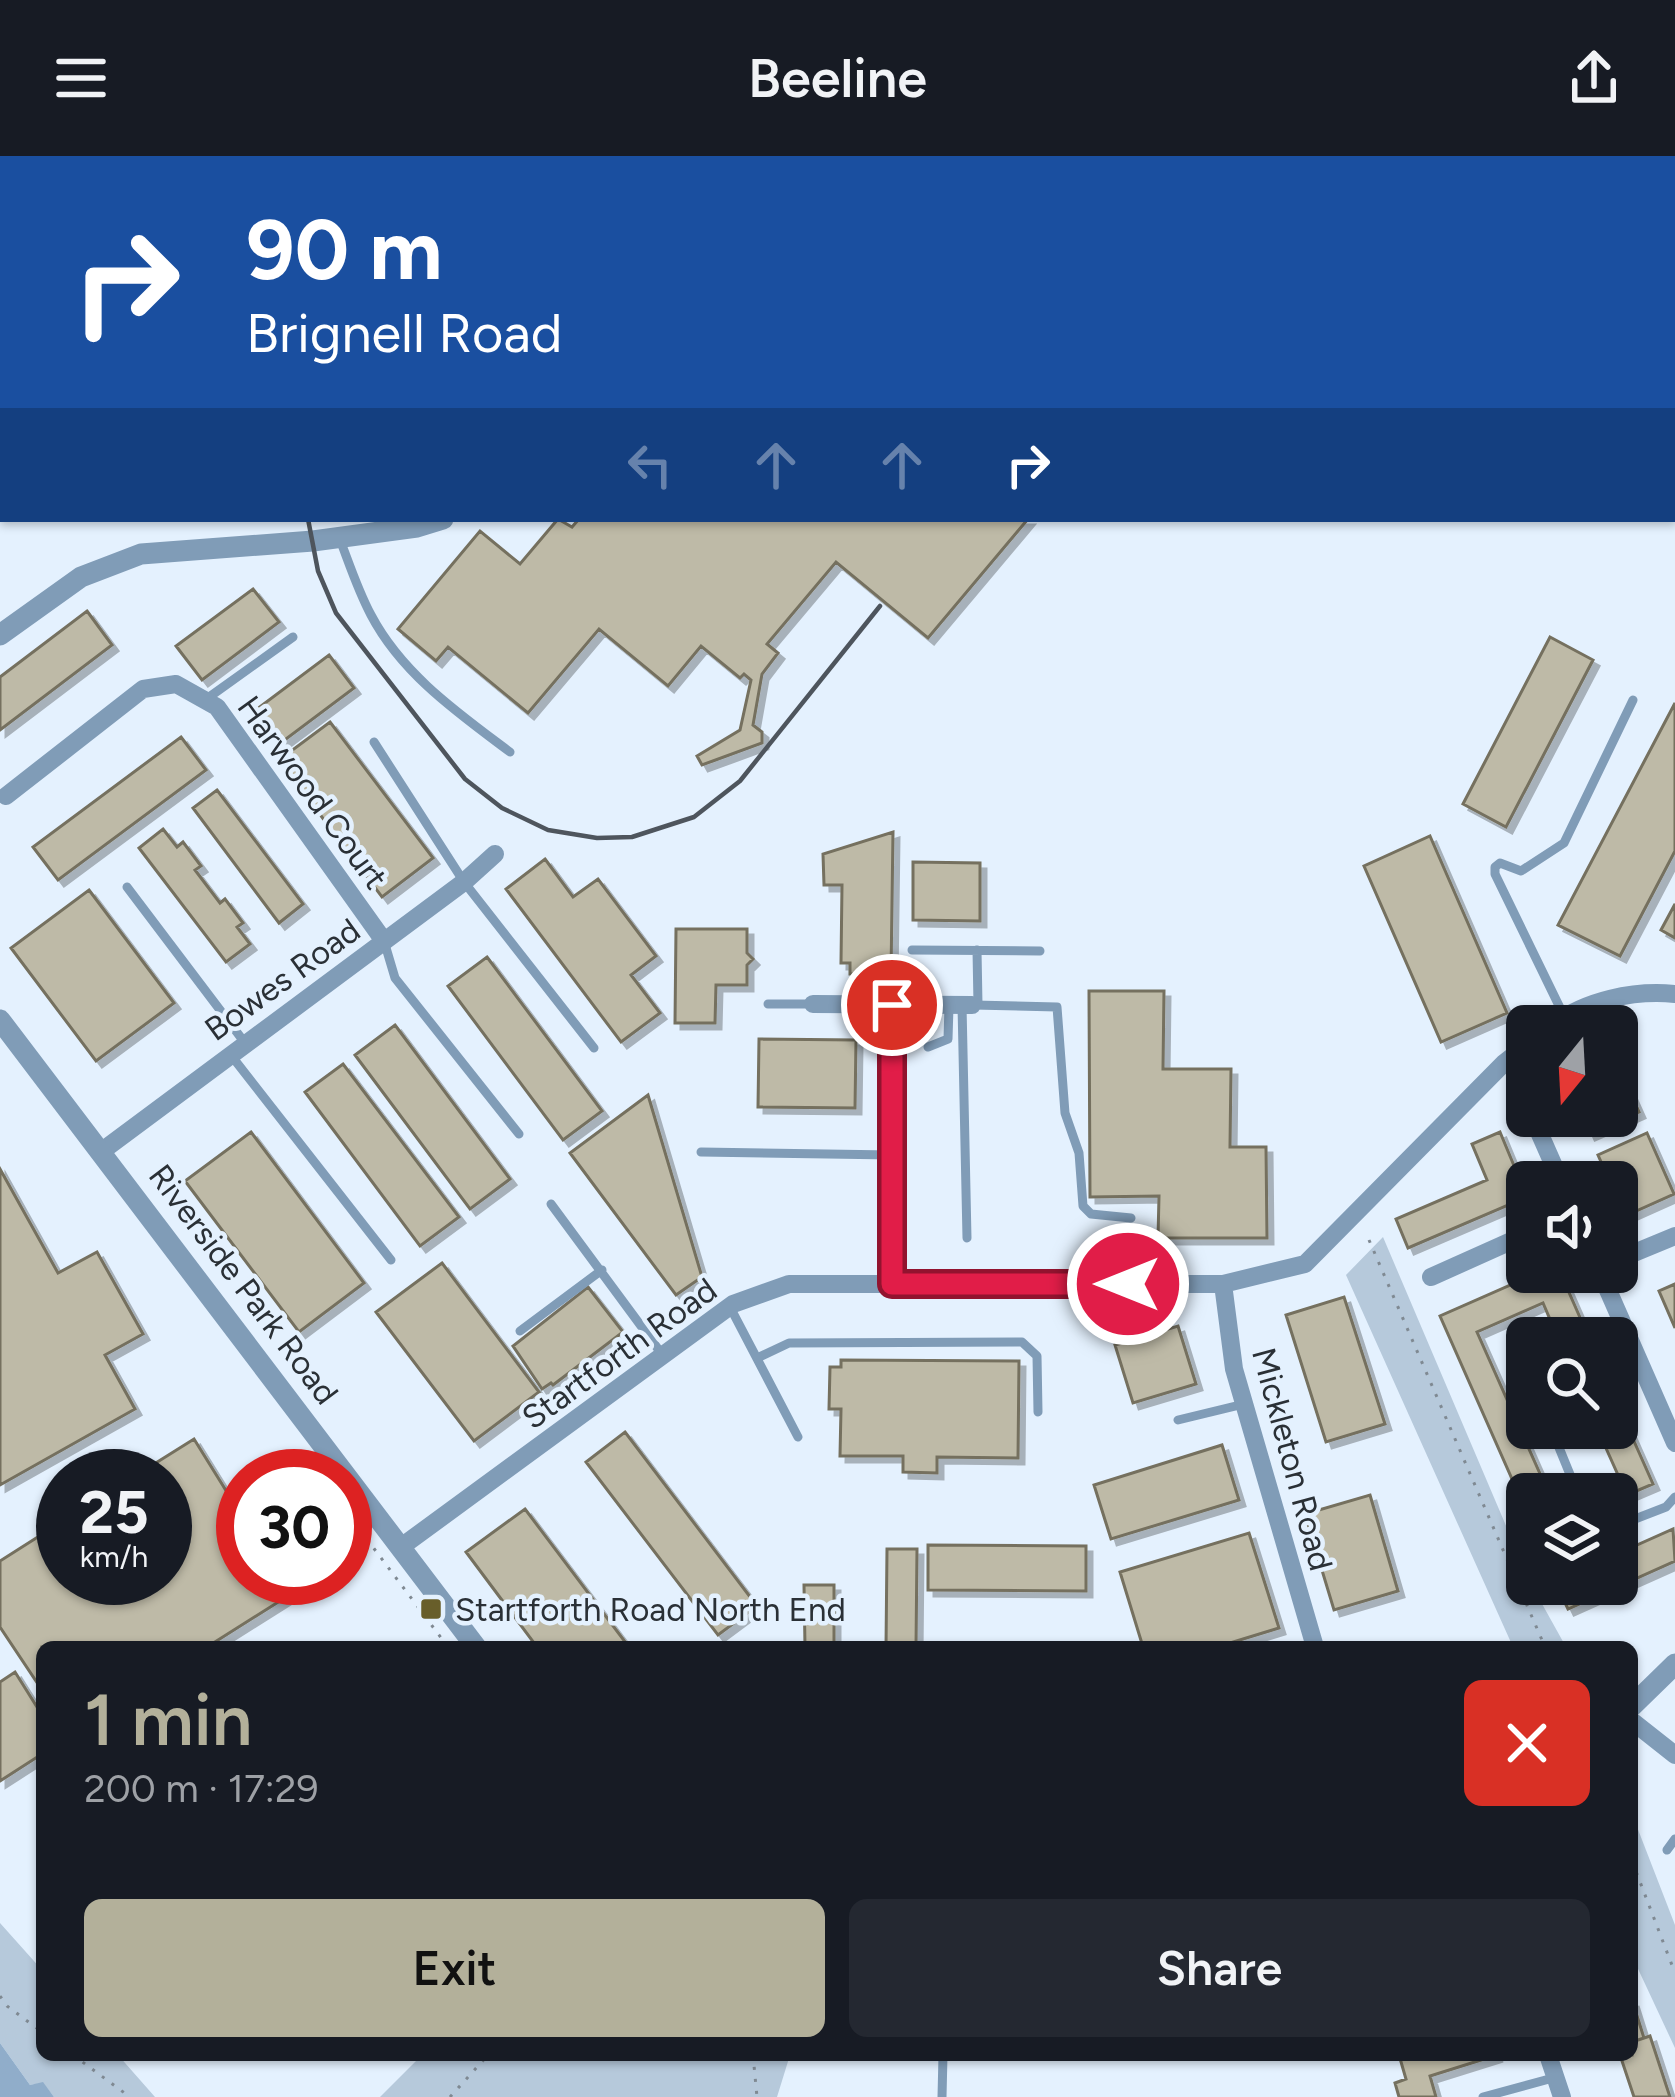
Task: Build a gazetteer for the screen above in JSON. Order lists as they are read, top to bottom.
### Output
{
  "streets": {
    "street": [
      "Harwood Court",
      "Bowes Road",
      "Riverside Park Road",
      "Startforth Road",
      "Mickleton Road"
    ]
  },
  "crossings": [
    ["Harwood Court", "Bowes Road"],
    ["Bowes Road", "Riverside Park Road"],
    ["Riverside Park Road", "Startforth Road"],
    ["Startforth Road", "Mickleton Road"]
  ],
  "places": {
    "transit": ["Startforth Road North End"]
  },
  "north": "bottom",
  "page": {
    "header": "Beeline",
    "turn": ["90 m", "Brignell Road"],
    "speed": "25 km/h",
    "limit": "30",
    "heading": ["1 min", "200 m · 17:29"],
    "buttons": ["Exit", "Share"]
  }
}
